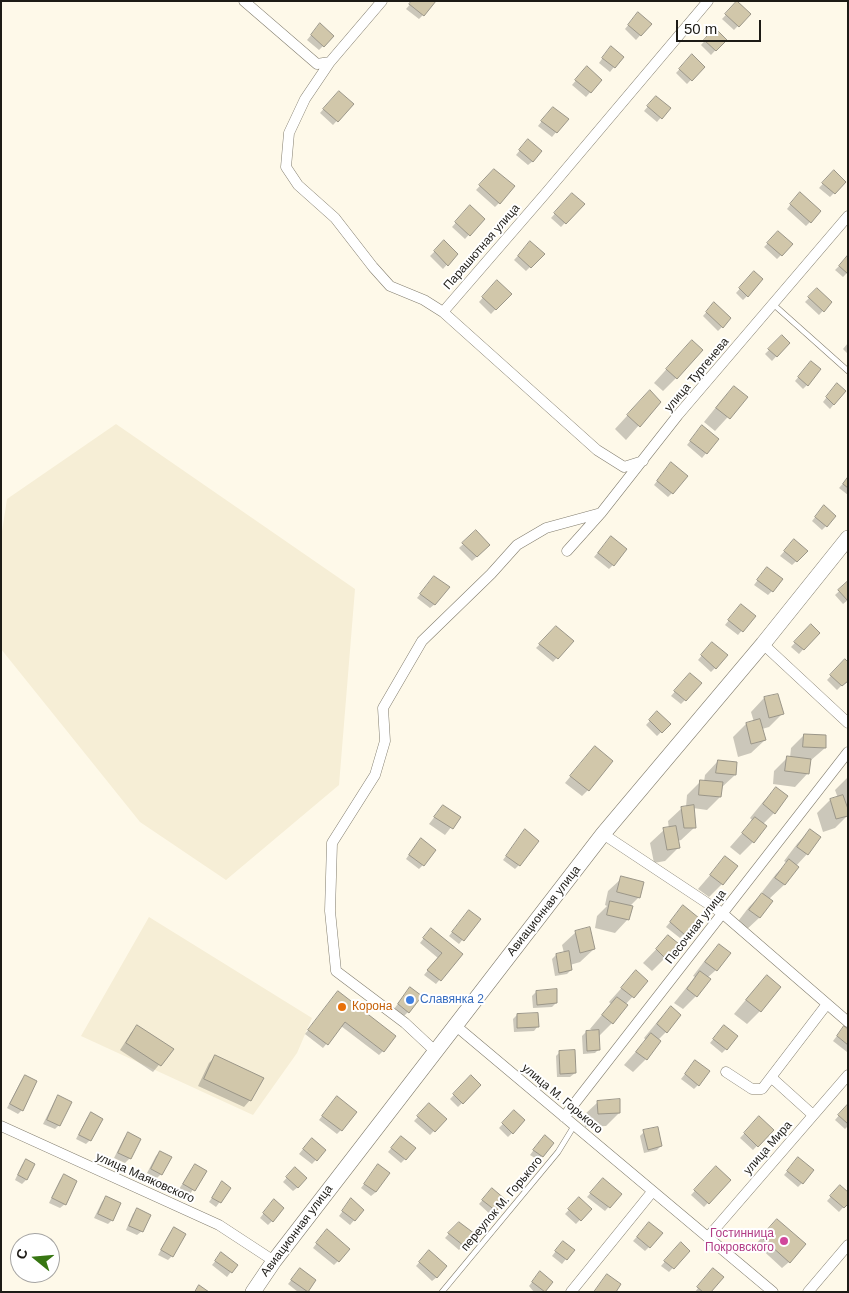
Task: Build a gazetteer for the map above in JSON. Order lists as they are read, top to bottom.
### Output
{
  "streets": {
    "main road": ["Авиационная улица"],
    "street": [
      "Парашютная улица",
      "улица Тургенева",
      "Песочная улица",
      "улица М. Горького",
      "улица Мира",
      "улица Маяковского"
    ],
    "lane": ["переулок М. Горького"]
  },
  "crossings": [
    ["Авиационная улица", "улица М. Горького"],
    ["Авиационная улица", "улица Маяковского"],
    ["Песочная улица", "улица М. Горького"],
    ["улица М. Горького", "улица Мира"],
    ["улица М. Горького", "переулок М. Горького"]
  ],
  "places": ["Славянка 2", "Корона", "Гостинница Покровского"],
  "scale_bar": "50 m",
  "north": "left"
}
